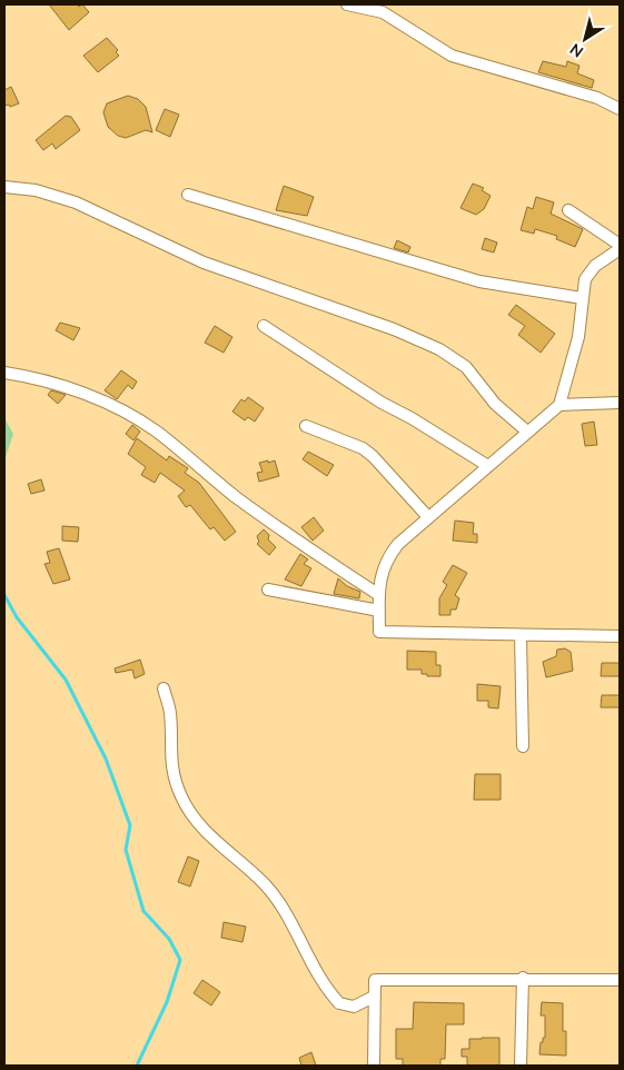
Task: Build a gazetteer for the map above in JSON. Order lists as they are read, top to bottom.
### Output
{
  "north": "bottom left"
}
